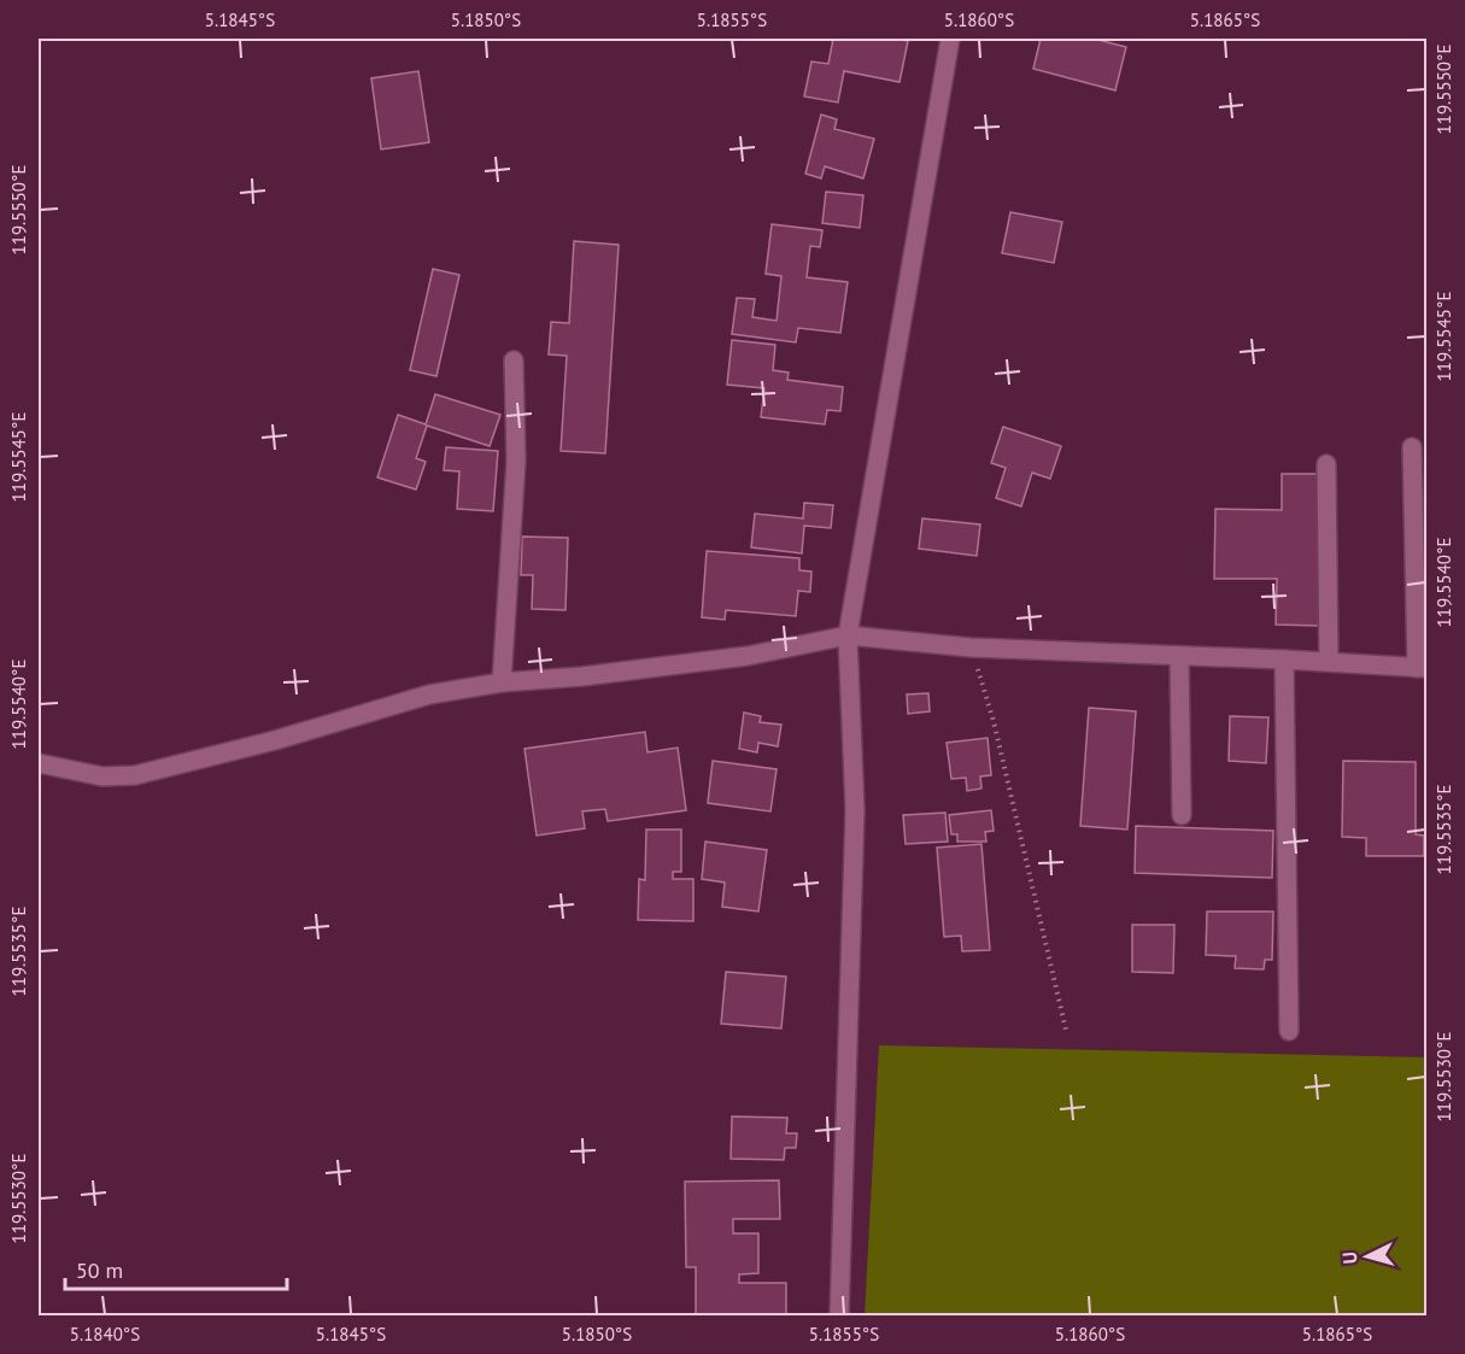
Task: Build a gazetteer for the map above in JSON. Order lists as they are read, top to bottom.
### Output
{
  "scale_bar": "50 m",
  "north": "left",
  "coordinates": [
    "5.1845°S",
    "5.1850°S",
    "5.1855°S",
    "5.1860°S",
    "5.1865°S",
    "119.5550°E",
    "119.5545°E",
    "119.5540°E",
    "119.5535°E",
    "119.5530°E",
    "5.1840°S"
  ]
}
